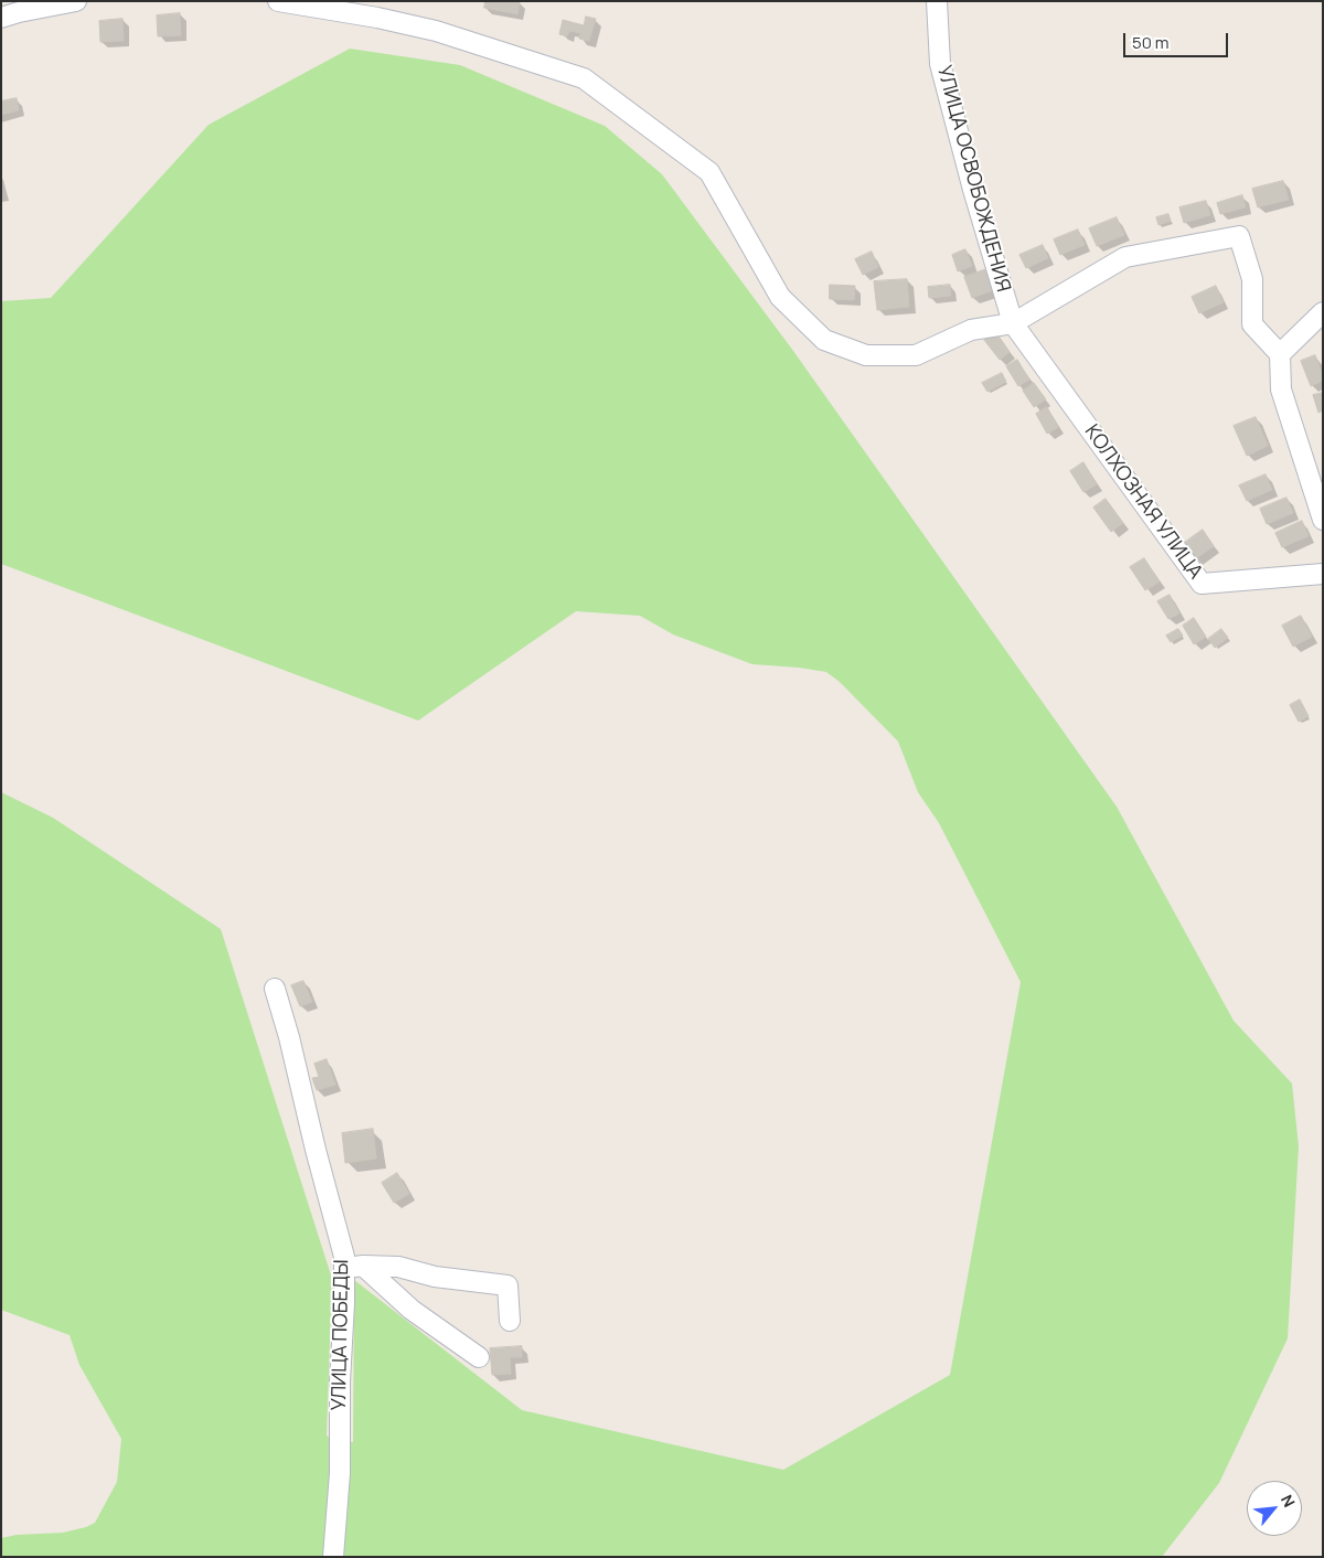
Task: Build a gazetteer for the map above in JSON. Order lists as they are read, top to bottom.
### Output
{
  "streets": {
    "street": ["УЛИЦА ОСВОБОЖДЕНИЯ", "КОЛХОЗНАЯ УЛИЦА", "УЛИЦА ПОБЕДЫ"]
  },
  "crossings": [
    ["УЛИЦА ОСВОБОЖДЕНИЯ", "КОЛХОЗНАЯ УЛИЦА"]
  ],
  "scale_bar": "50 m",
  "north": "top right"
}
